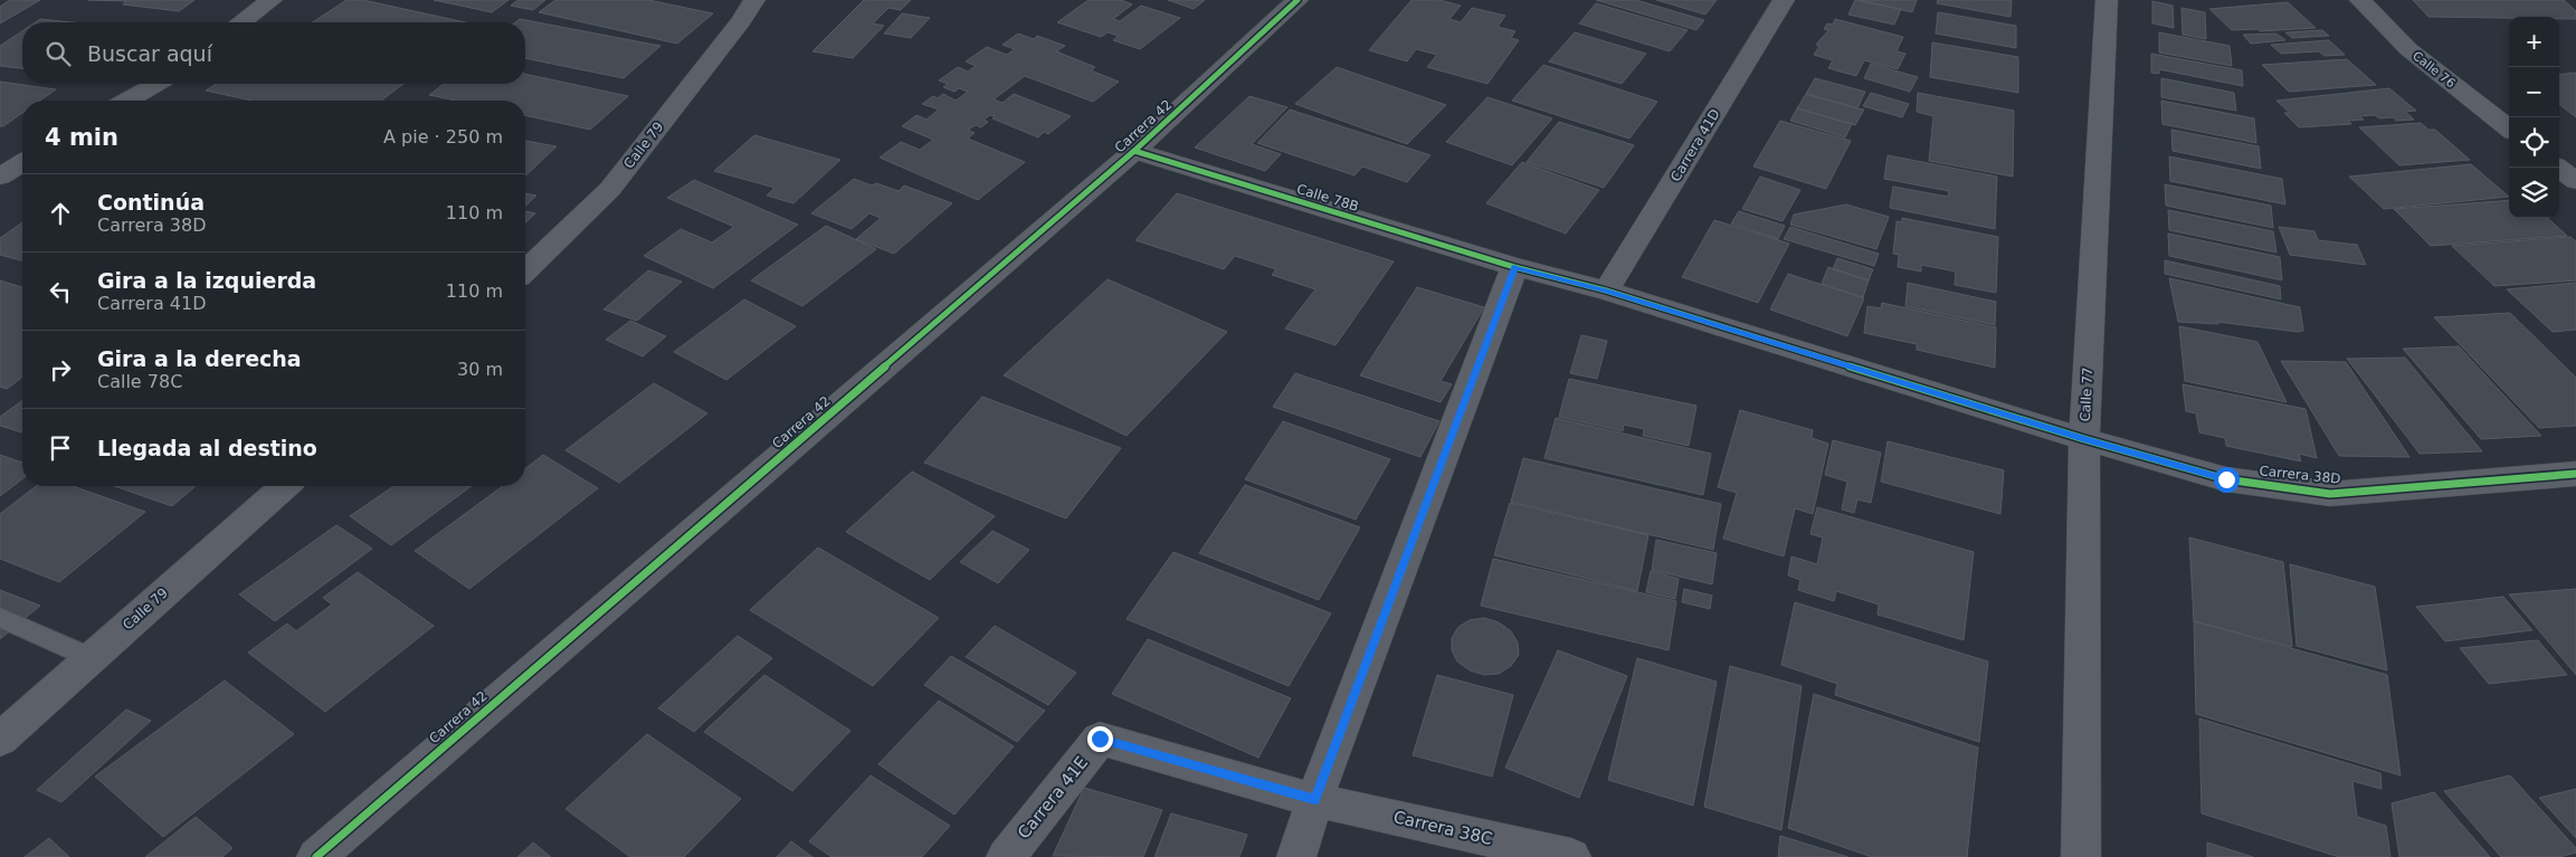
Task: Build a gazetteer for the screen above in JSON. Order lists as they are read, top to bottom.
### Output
{
  "streets": {
    "street": [
      "Calle 76",
      "Carrera 42",
      "Calle 79",
      "Carrera 41D",
      "Calle 78B",
      "Calle 77",
      "Carrera 38D",
      "Carrera 41E",
      "Carrera 38C"
    ]
  },
  "crossings": [
    ["Carrera 42", "Calle 78B"],
    ["Carrera 41D", "Carrera 38D"],
    ["Calle 78B", "Carrera 38D"],
    ["Calle 77", "Carrera 38D"],
    ["Carrera 41E", "Carrera 38C"]
  ],
  "page": {
    "map_buttons": ["+", "−"],
    "search": "Buscar aquí",
    "heading": ["4 min", "A pie · 250 m"],
    "list": [
      ["Continúa", "Carrera 38D", "110 m"],
      ["Gira a la izquierda", "Carrera 41D", "110 m"],
      ["Gira a la derecha", "Calle 78C", "30 m"],
      "Llegada al destino"
    ]
  }
}
